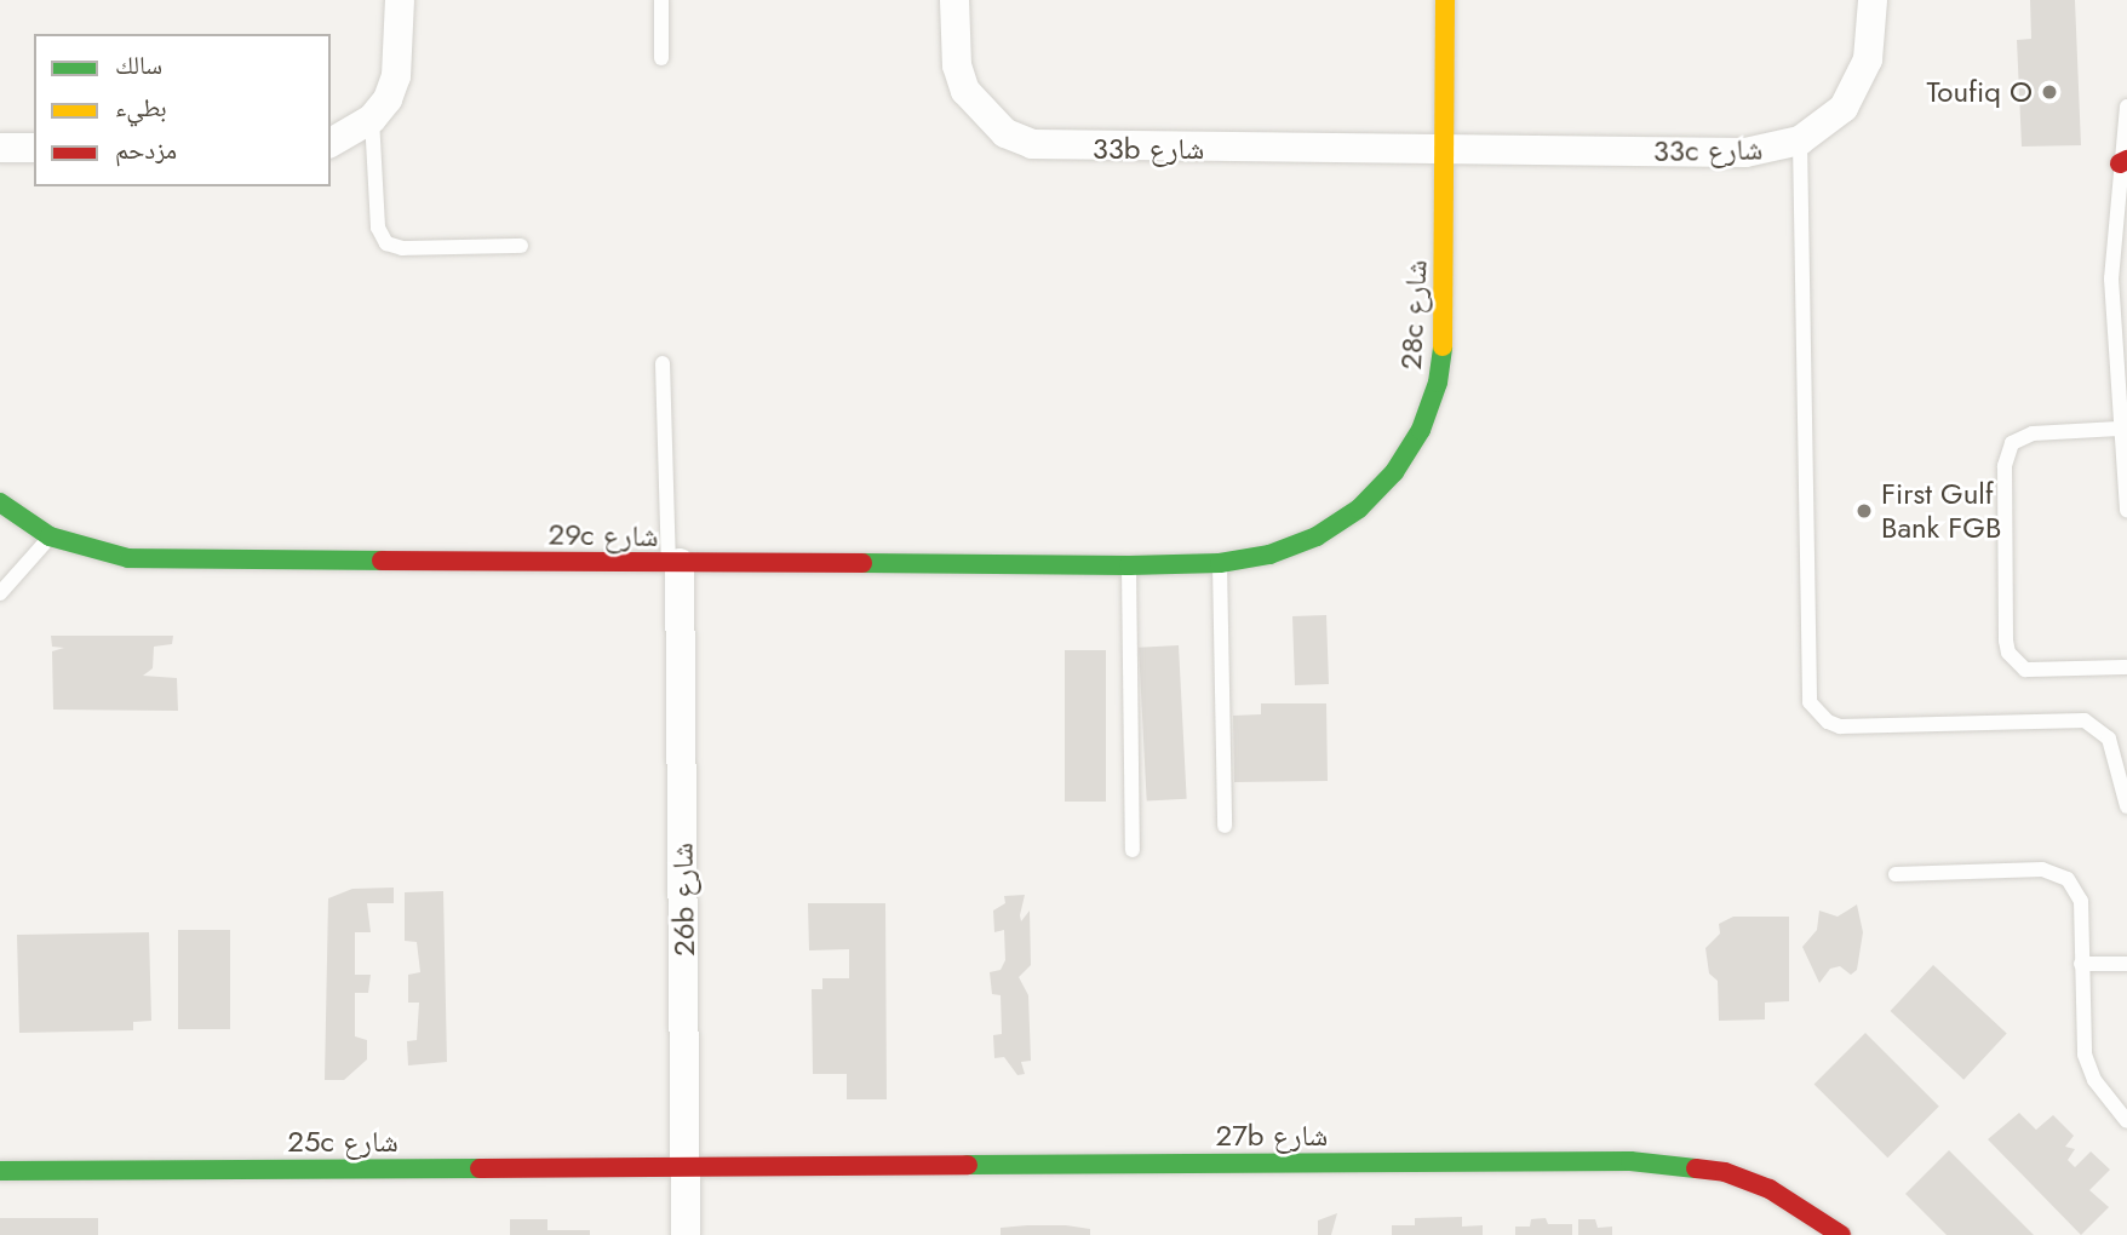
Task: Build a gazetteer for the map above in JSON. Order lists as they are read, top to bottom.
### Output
{
  "streets": {
    "street": [
      "33b شارع",
      "33c شارع",
      "28c شارع",
      "29c شارع",
      "26b شارع",
      "27b شارع",
      "25c شارع"
    ]
  },
  "crossings": [
    ["33b شارع", "33c شارع"],
    ["33b شارع", "28c شارع"],
    ["33c شارع", "28c شارع"],
    ["28c شارع", "29c شارع"],
    ["29c شارع", "26b شارع"],
    ["26b شارع", "27b شارع"],
    ["26b شارع", "25c شارع"],
    ["27b شارع", "25c شارع"]
  ],
  "places": ["Toufiq O", "First Gulf Bank FGB"],
  "legend": ["سالك", "بطيء", "مزدحم"]
}
